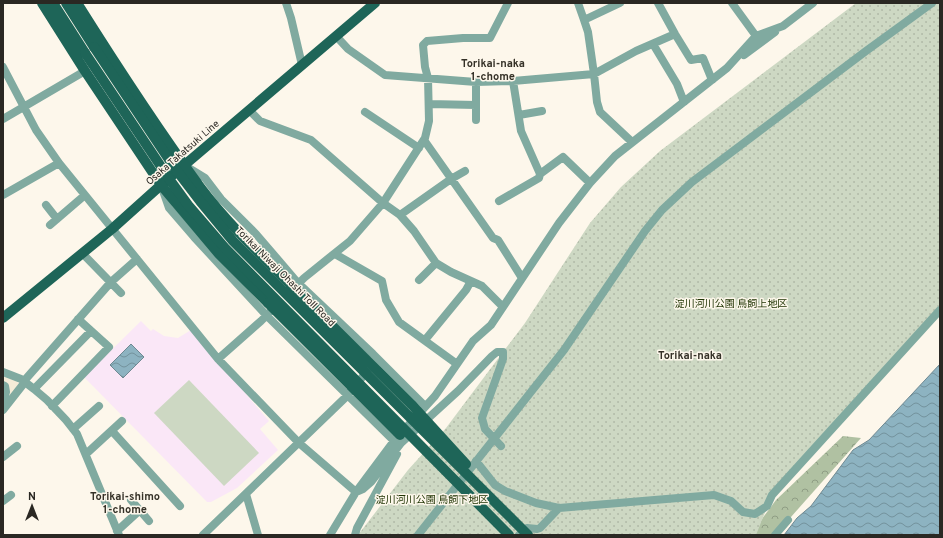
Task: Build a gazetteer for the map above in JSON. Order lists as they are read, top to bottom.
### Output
{
  "streets": {
    "main road": ["Osaka Takatsuki Line", "Torikai Niwaji Ohashi Toll Road"]
  },
  "districts": ["Torikai-naka 1-chome", "Torikai-naka", "Torikai-shimo 1-chome"],
  "parks": ["淀川河川公園 鳥飼上地区", "淀川河川公園 鳥飼下地区"],
  "north": "top"
}
